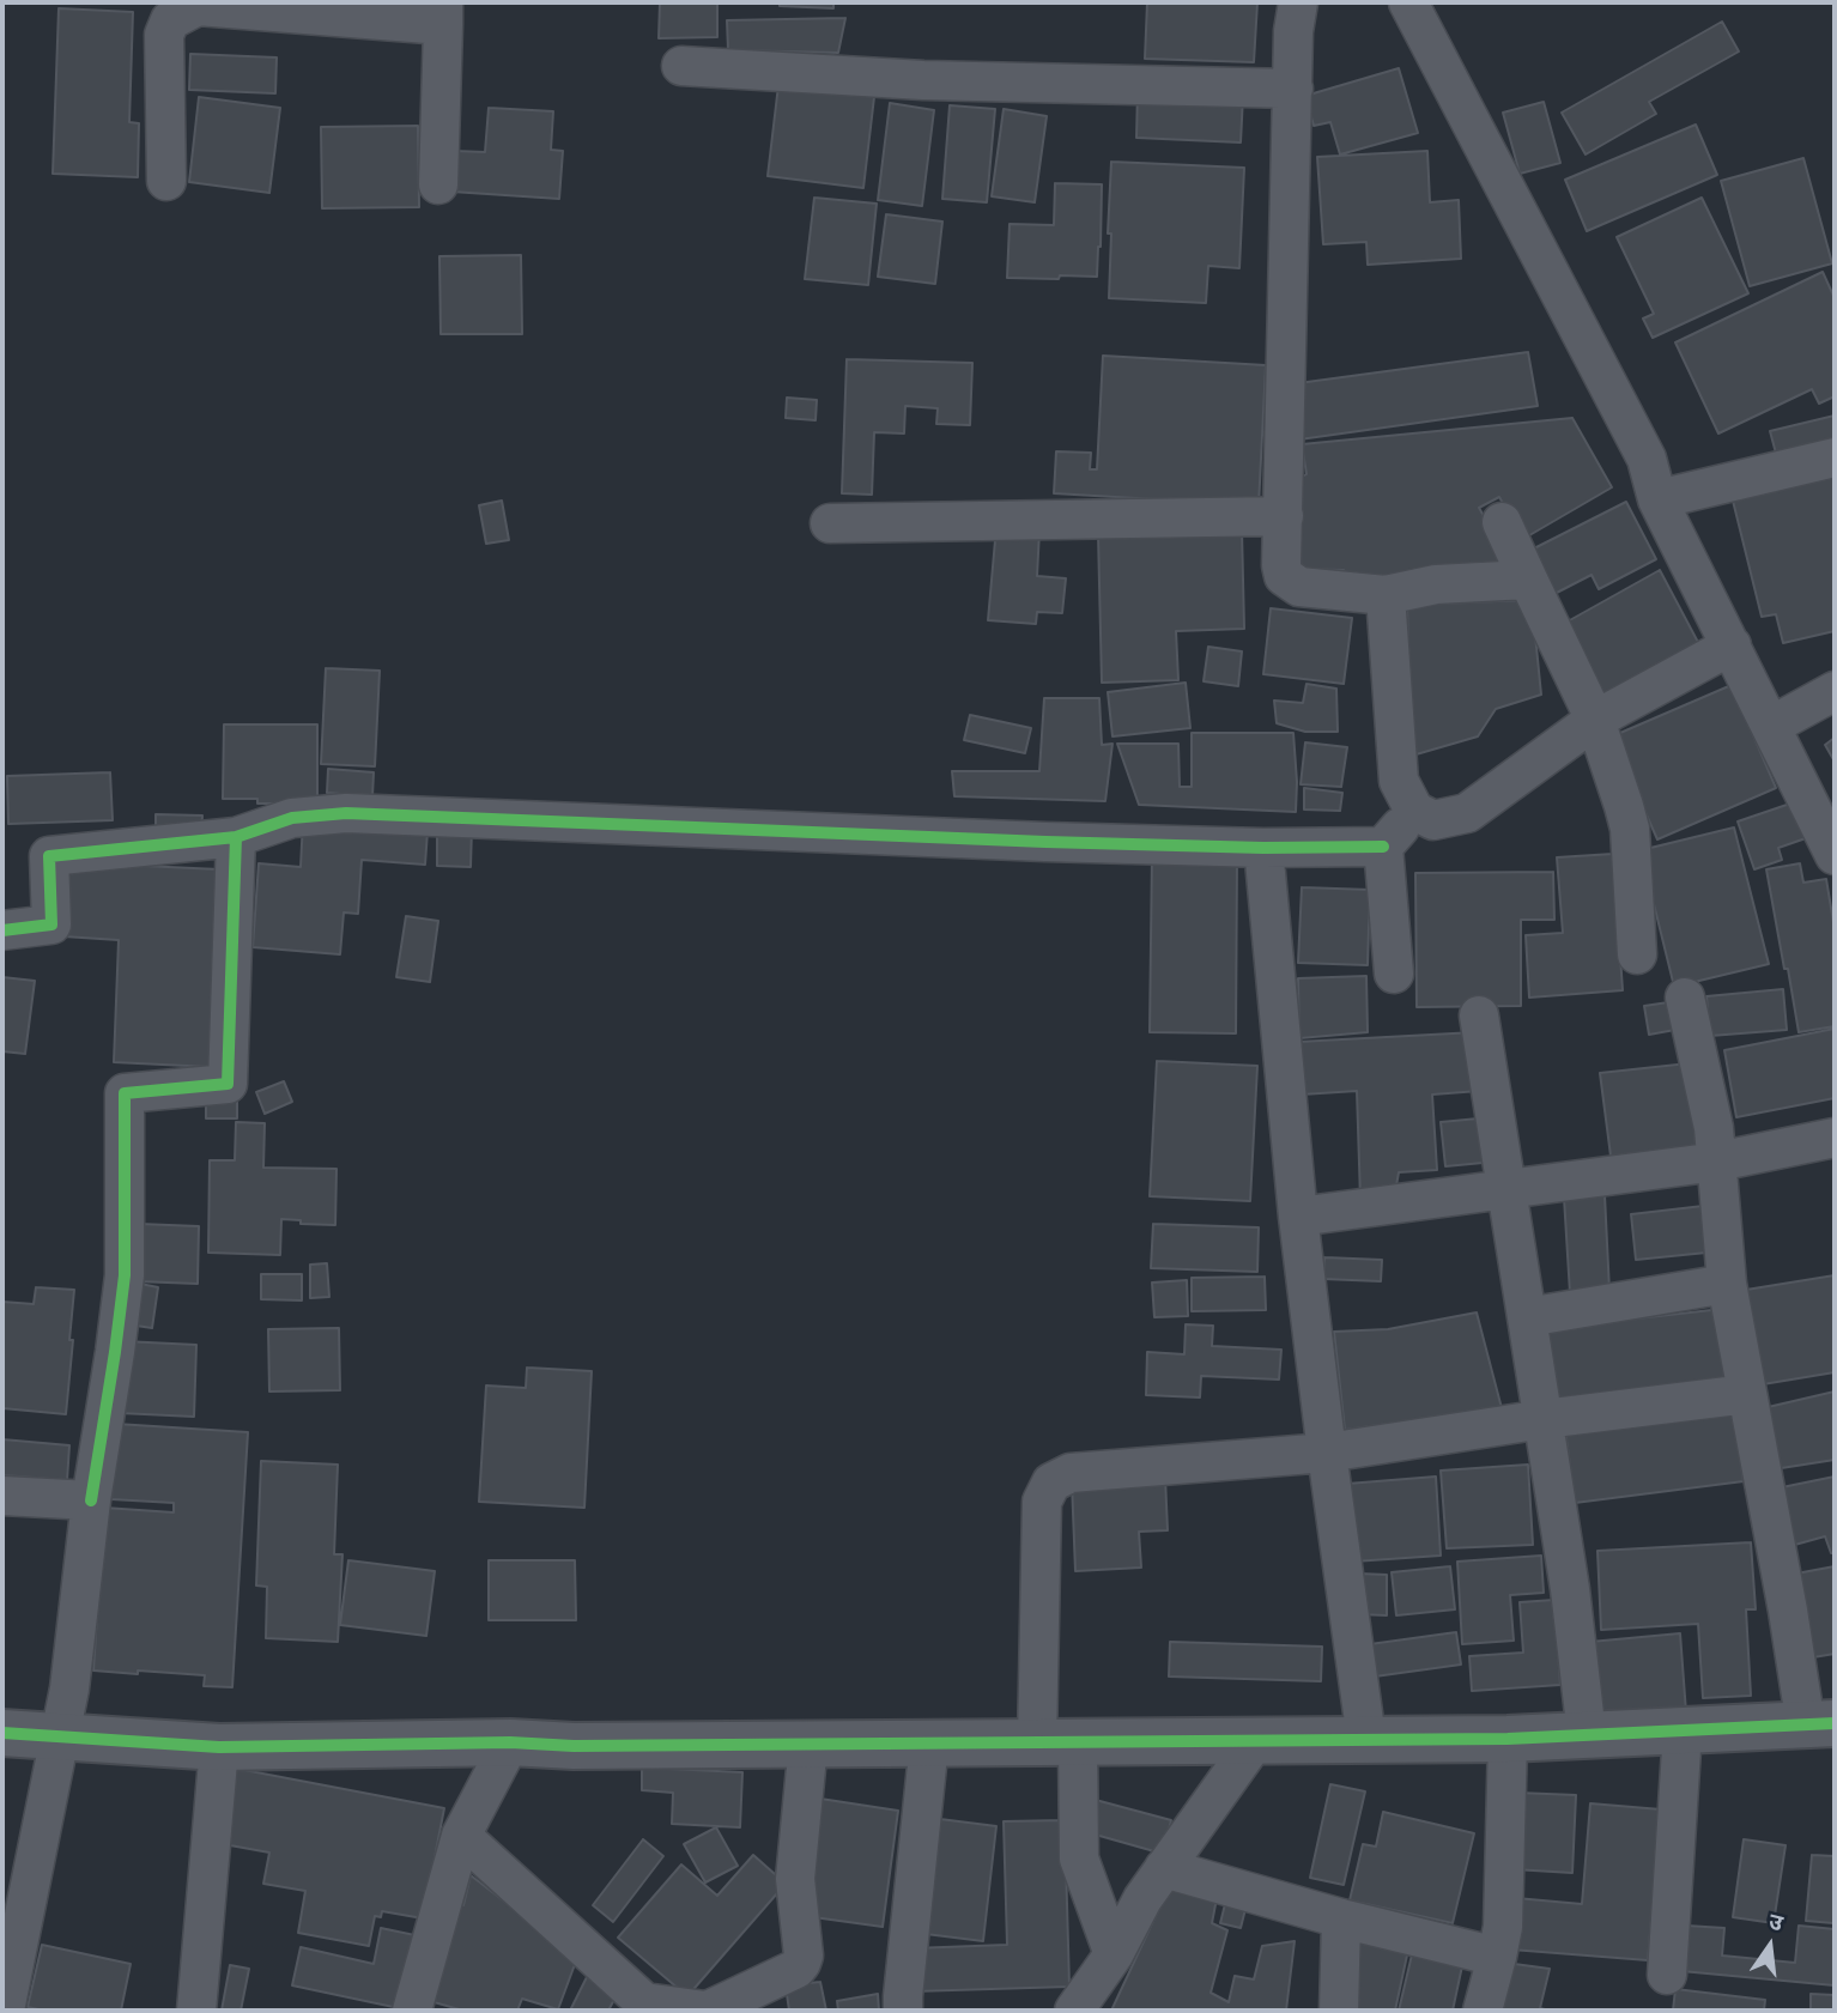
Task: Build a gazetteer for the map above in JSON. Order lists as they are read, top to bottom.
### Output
{
  "north": "top"
}
